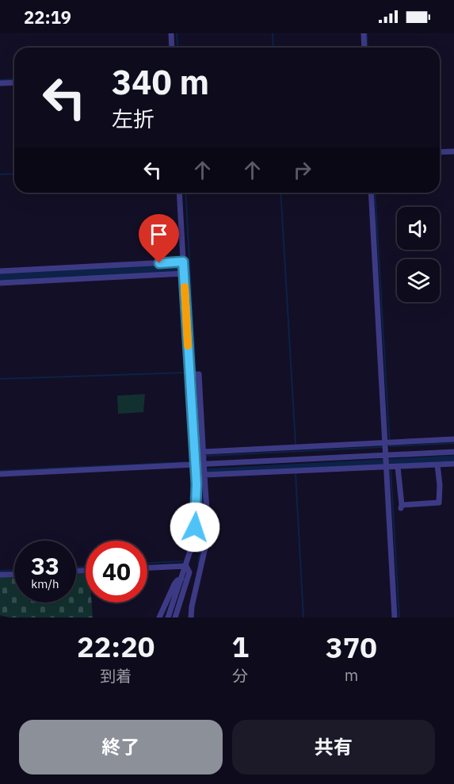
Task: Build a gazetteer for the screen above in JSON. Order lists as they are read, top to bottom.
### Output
{
  "page": {
    "status": "22:19",
    "turn": ["340 m", "左折"],
    "speed": "33 km/h",
    "limit": "40",
    "eta": [
      "22:20",
      "到着",
      "1",
      "分",
      "370",
      "m"
    ],
    "buttons": ["終了", "共有"]
  }
}
